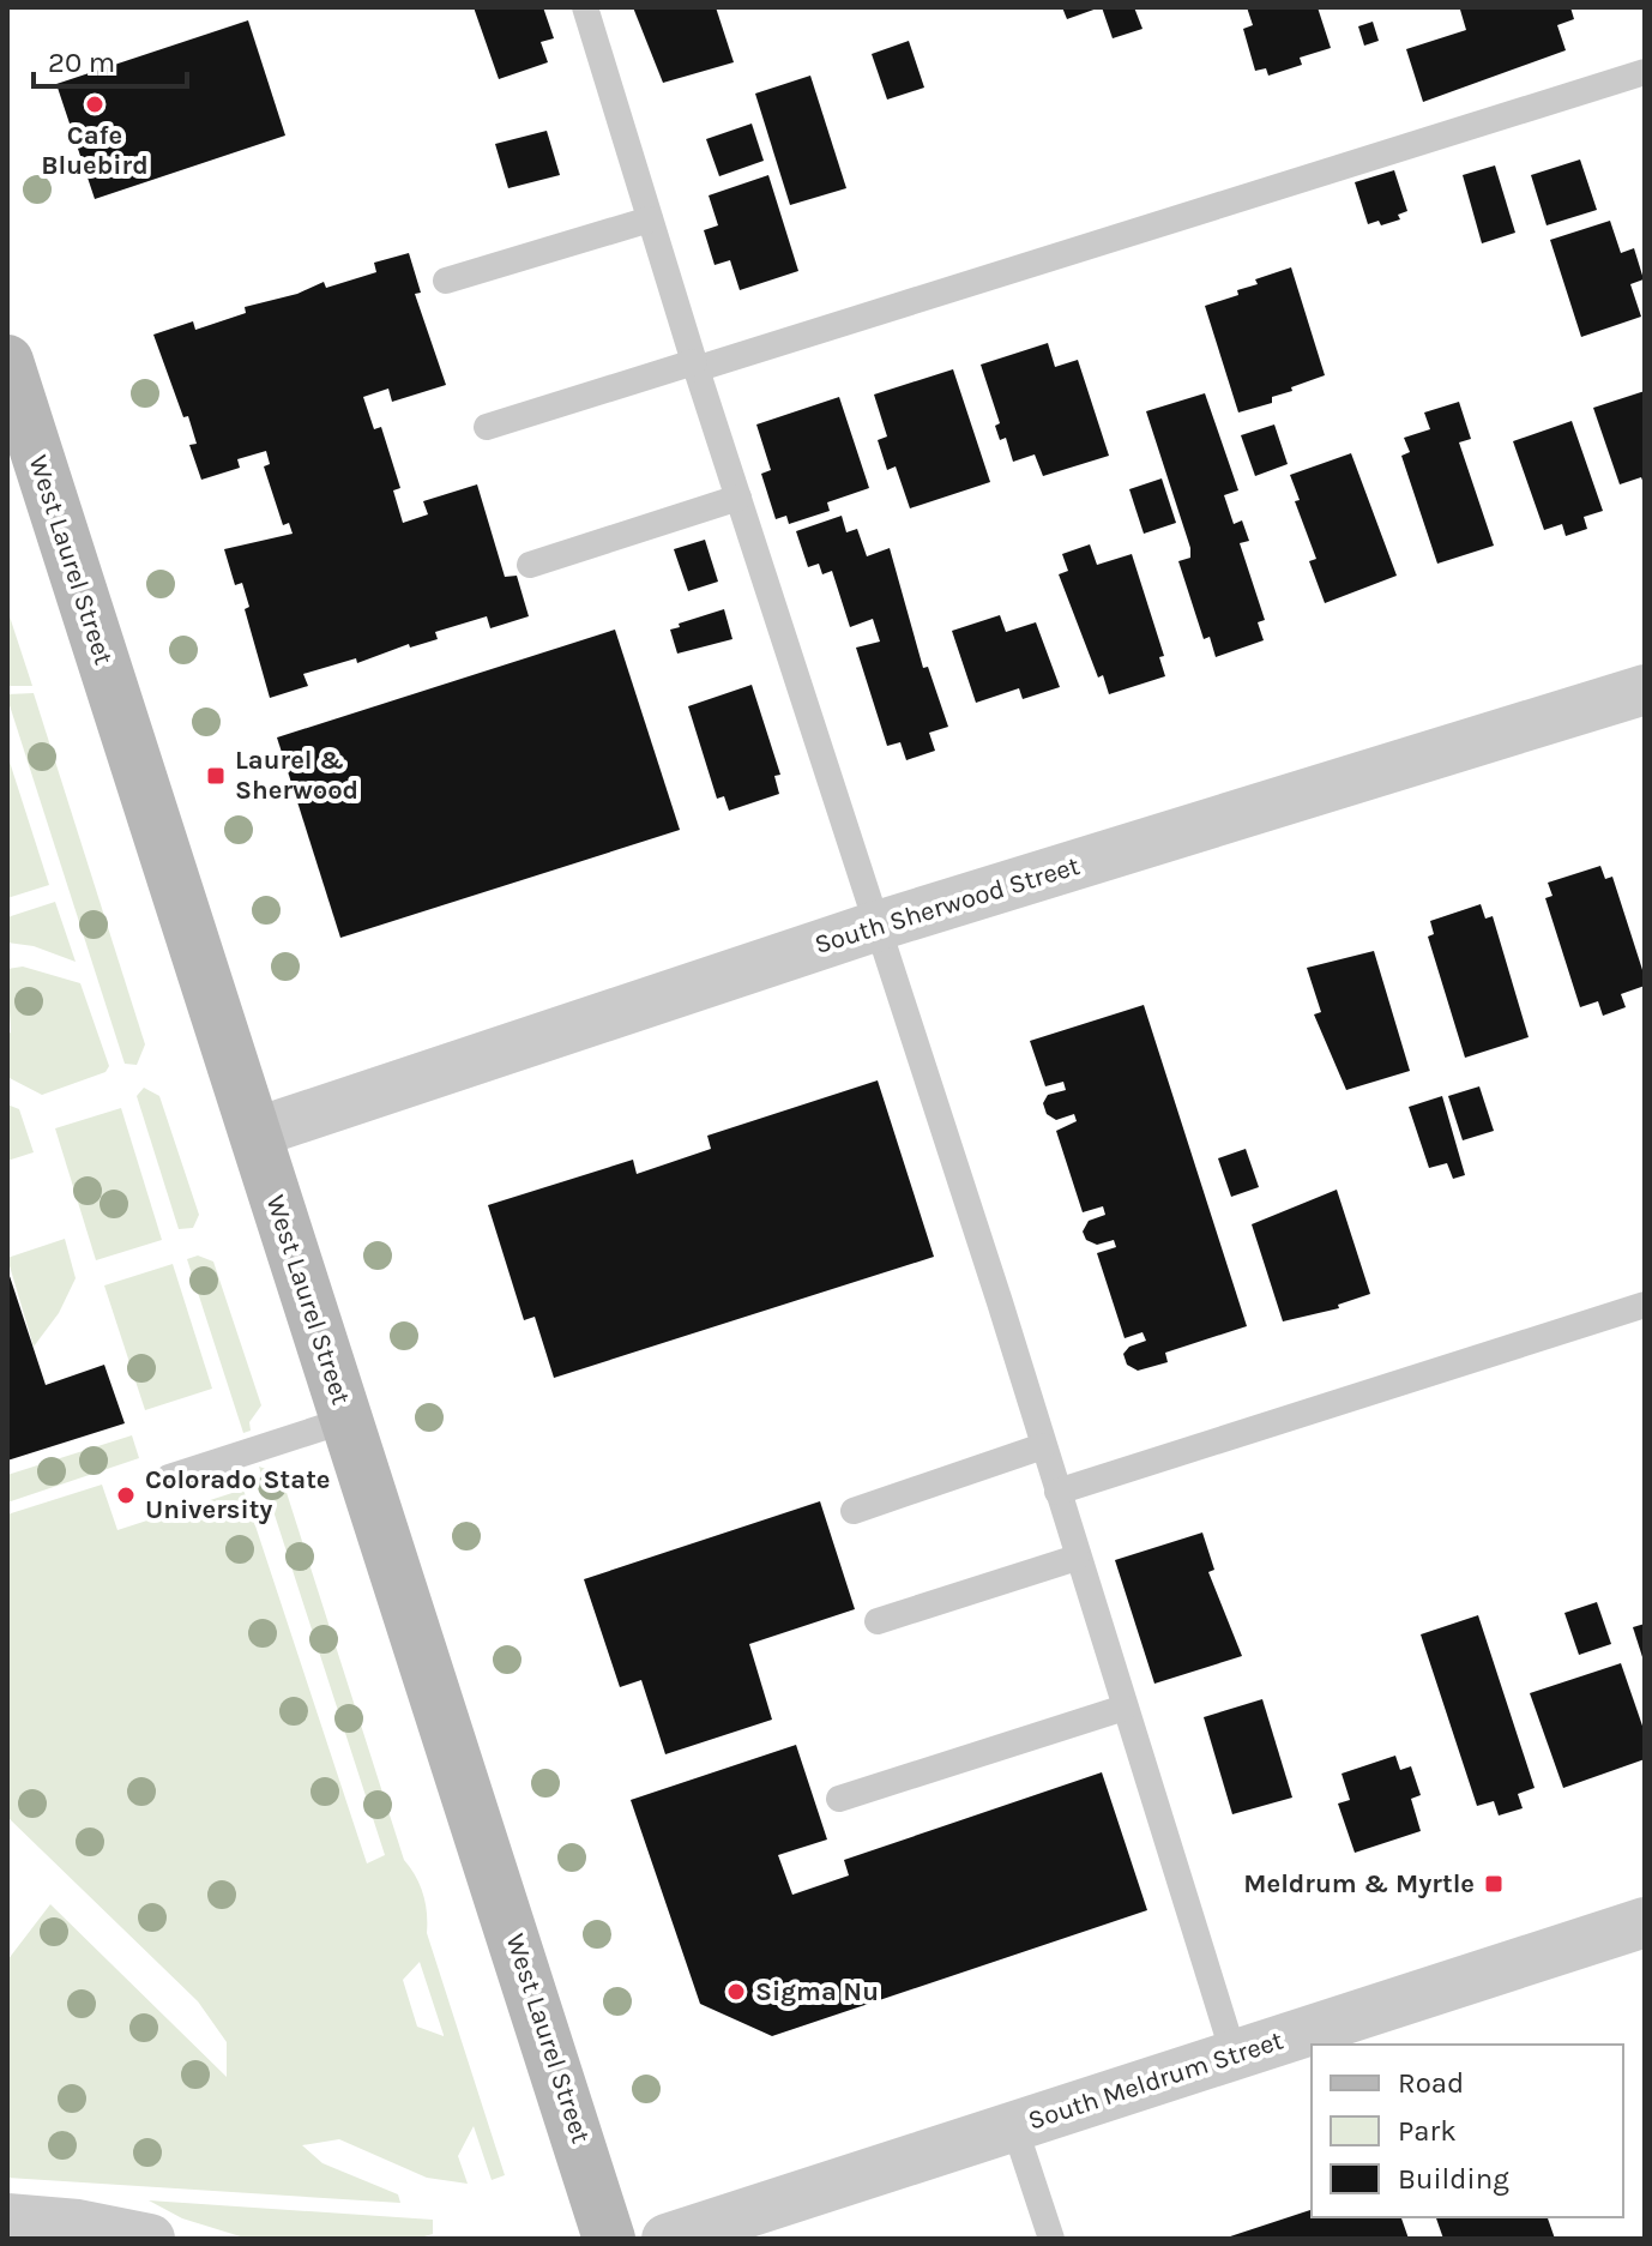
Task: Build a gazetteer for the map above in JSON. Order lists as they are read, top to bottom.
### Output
{
  "streets": {
    "main road": ["West Laurel Street"],
    "street": ["South Sherwood Street", "South Meldrum Street"]
  },
  "crossings": [
    ["West Laurel Street", "South Sherwood Street"]
  ],
  "places": {
    "other": ["Cafe Bluebird", "Colorado State University", "Sigma Nu"],
    "transit": ["Laurel & Sherwood", "Meldrum & Myrtle"]
  },
  "legend": ["Road", "Park", "Building"],
  "scale_bar": "20 m"
}
